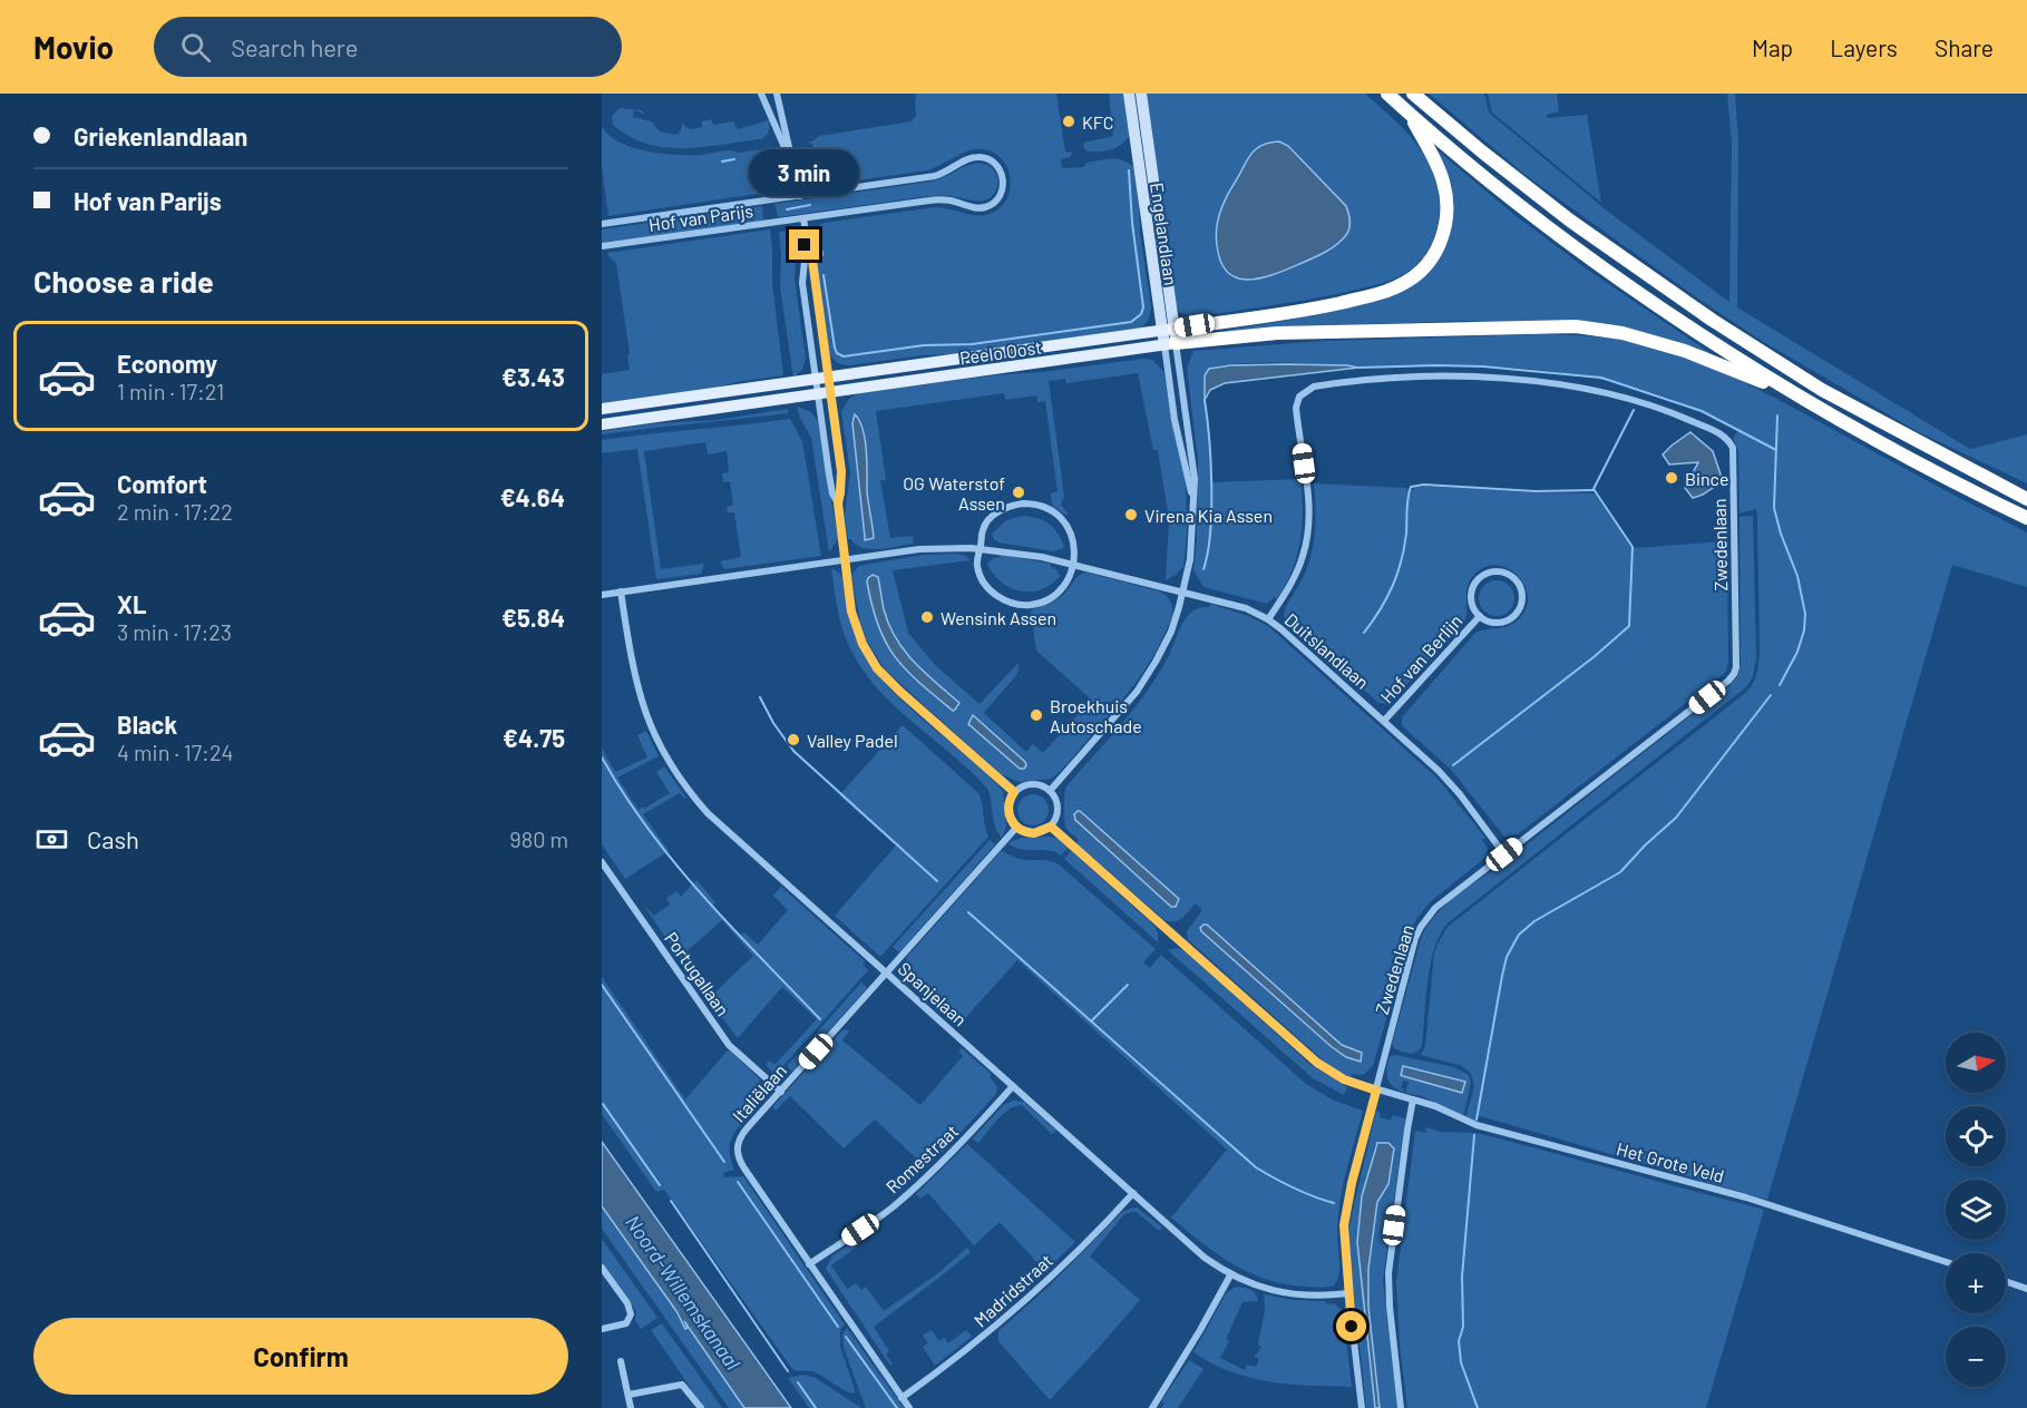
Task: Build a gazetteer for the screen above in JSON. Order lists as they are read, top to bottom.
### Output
{
  "streets": {
    "main road": ["Engelandlaan", "Peelo Oost"],
    "street": [
      "Hof van Parijs",
      "Zwedenlaan",
      "Duitslandlaan",
      "Hof van Berlijn",
      "Portugallaan",
      "Spanjelaan",
      "Italiëlaan",
      "Romestraat",
      "Het Grote Veld",
      "Madridstraat"
    ]
  },
  "crossings": [
    ["Engelandlaan", "Peelo Oost"],
    ["Engelandlaan", "Duitslandlaan"],
    ["Engelandlaan", "Italiëlaan"],
    ["Engelandlaan", "Het Grote Veld"],
    ["Zwedenlaan", "Duitslandlaan"],
    ["Zwedenlaan", "Spanjelaan"],
    ["Zwedenlaan", "Het Grote Veld"],
    ["Duitslandlaan", "Hof van Berlijn"],
    ["Portugallaan", "Italiëlaan"],
    ["Spanjelaan", "Italiëlaan"],
    ["Spanjelaan", "Romestraat"],
    ["Spanjelaan", "Madridstraat"],
    ["Italiëlaan", "Romestraat"],
    ["Italiëlaan", "Het Grote Veld"],
    ["Italiëlaan", "Madridstraat"]
  ],
  "water": ["Noord-Willemskanaal"],
  "places": [
    "KFC",
    "Bince",
    "OG Waterstof Assen",
    "Virena Kia Assen",
    "Wensink Assen",
    "Broekhuis Autoschade",
    "Valley Padel"
  ],
  "north": "right",
  "page": {
    "header": "Movio",
    "search": "Search here",
    "nav": ["Map", "Layers", "Share"],
    "banner": ["Griekenlandlaan", "Hof van Parijs"],
    "bubble": "3 min",
    "heading": "Choose a ride",
    "list": [
      {
        "name": "Economy",
        "note": "1 min · 17:21",
        "value": "€3.43"
      },
      {
        "name": "Comfort",
        "note": "2 min · 17:22",
        "value": "€4.64"
      },
      {
        "name": "XL",
        "note": "3 min · 17:23",
        "value": "€5.84"
      },
      {
        "name": "Black",
        "note": "4 min · 17:24",
        "value": "€4.75"
      }
    ],
    "pay": ["Cash", "980 m"],
    "map_buttons": ["+", "−"],
    "buttons": "Confirm"
  }
}
